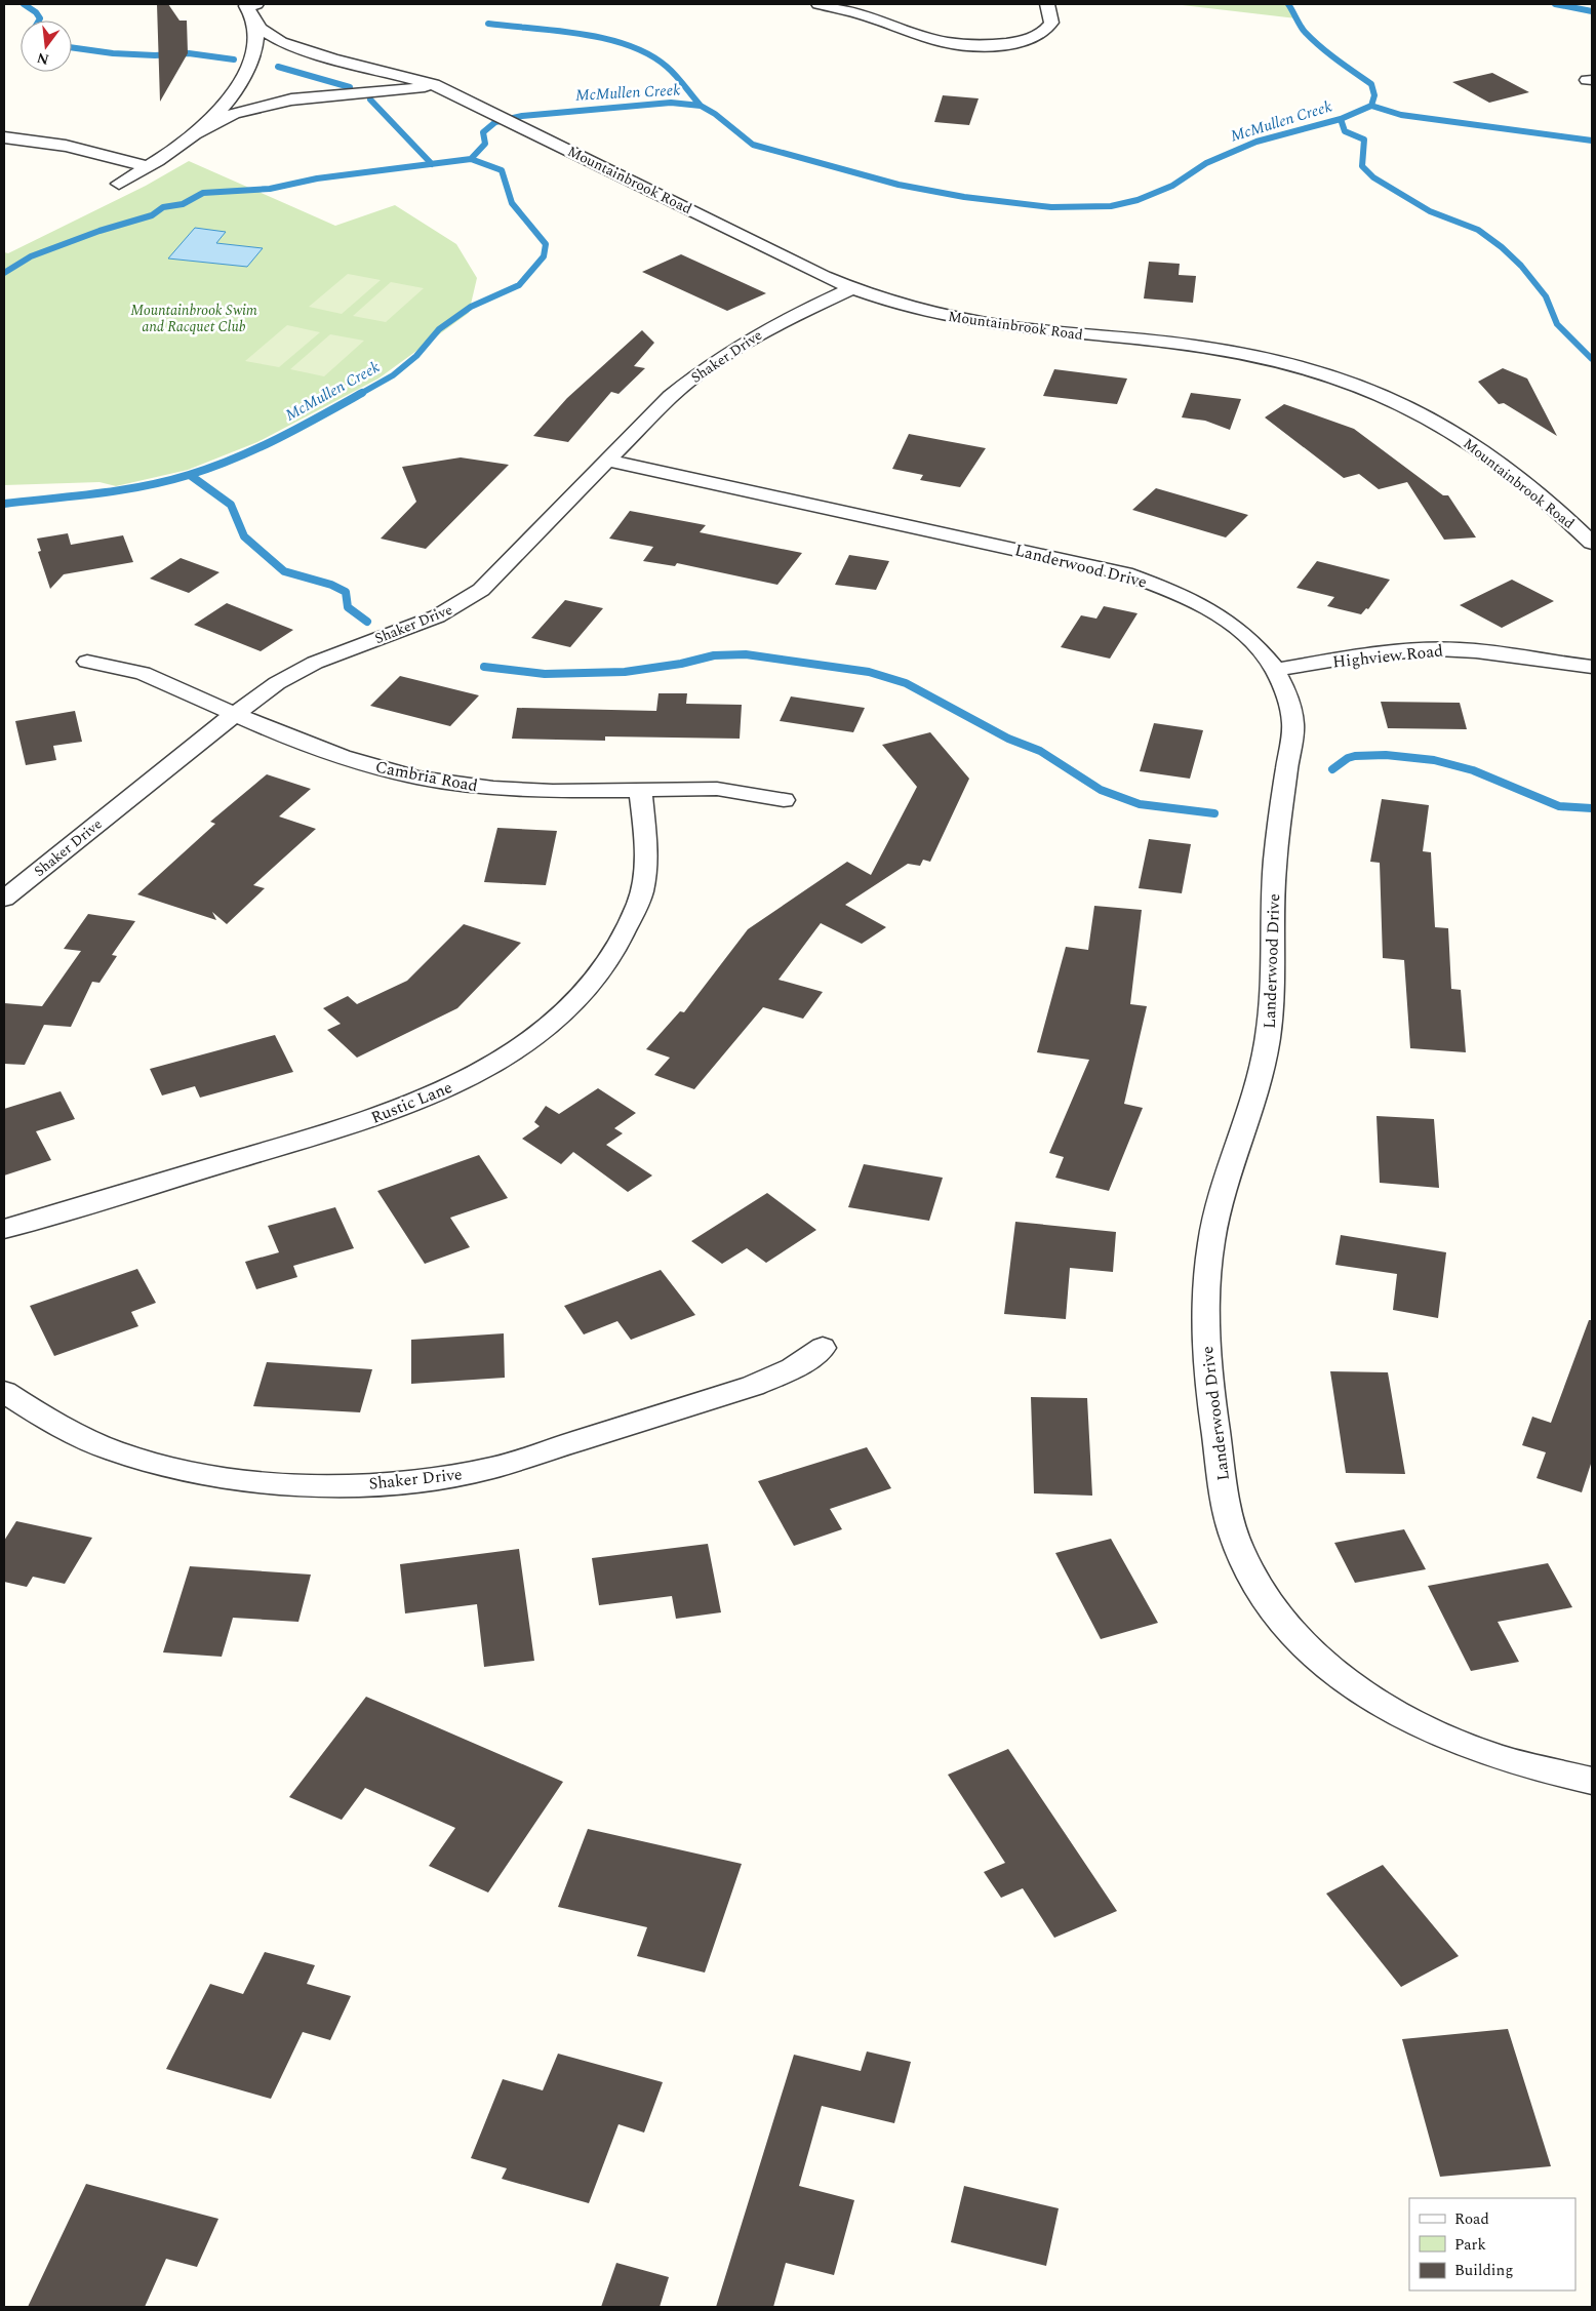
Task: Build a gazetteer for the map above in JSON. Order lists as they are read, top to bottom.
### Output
{
  "streets": {
    "street": [
      "Mountainbrook Road",
      "Shaker Drive",
      "Landerwood Drive",
      "Highview Road",
      "Cambria Road",
      "Rustic Lane"
    ]
  },
  "crossings": [
    ["Mountainbrook Road", "Shaker Drive"],
    ["Shaker Drive", "Landerwood Drive"],
    ["Shaker Drive", "Cambria Road"],
    ["Landerwood Drive", "Highview Road"],
    ["Cambria Road", "Rustic Lane"]
  ],
  "water": ["McMullen Creek"],
  "parks": ["Mountainbrook Swim and Racquet Club"],
  "legend": ["Road", "Park", "Building"],
  "north": "bottom"
}
